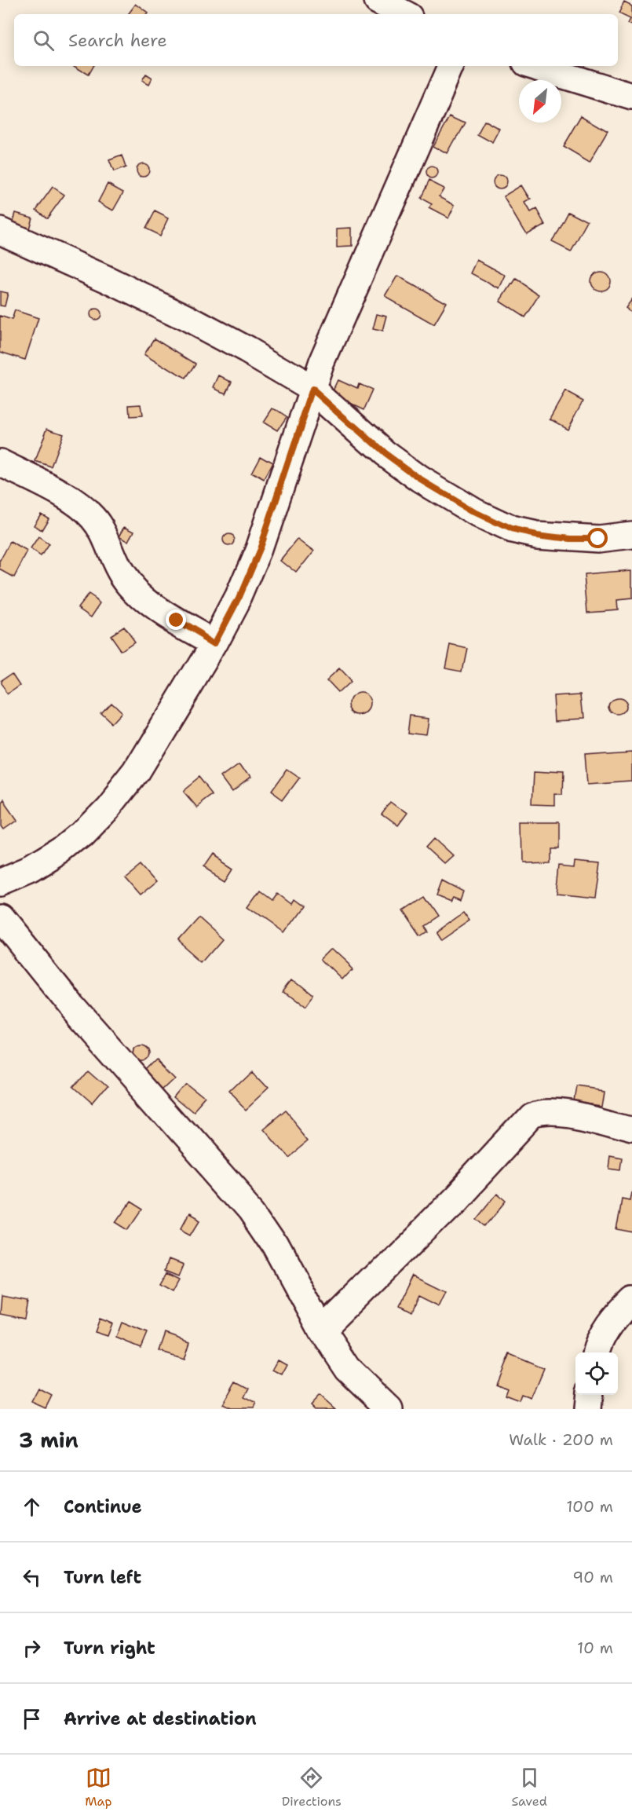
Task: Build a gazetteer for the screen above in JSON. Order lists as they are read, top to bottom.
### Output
{
  "north": "bottom left",
  "page": {
    "search": "Search here",
    "heading": ["3 min", "Walk · 200 m"],
    "list": [
      ["Continue", "100 m"],
      ["Turn left", "90 m"],
      ["Turn right", "10 m"],
      "Arrive at destination"
    ],
    "nav": ["Map", "Directions", "Saved"]
  }
}
